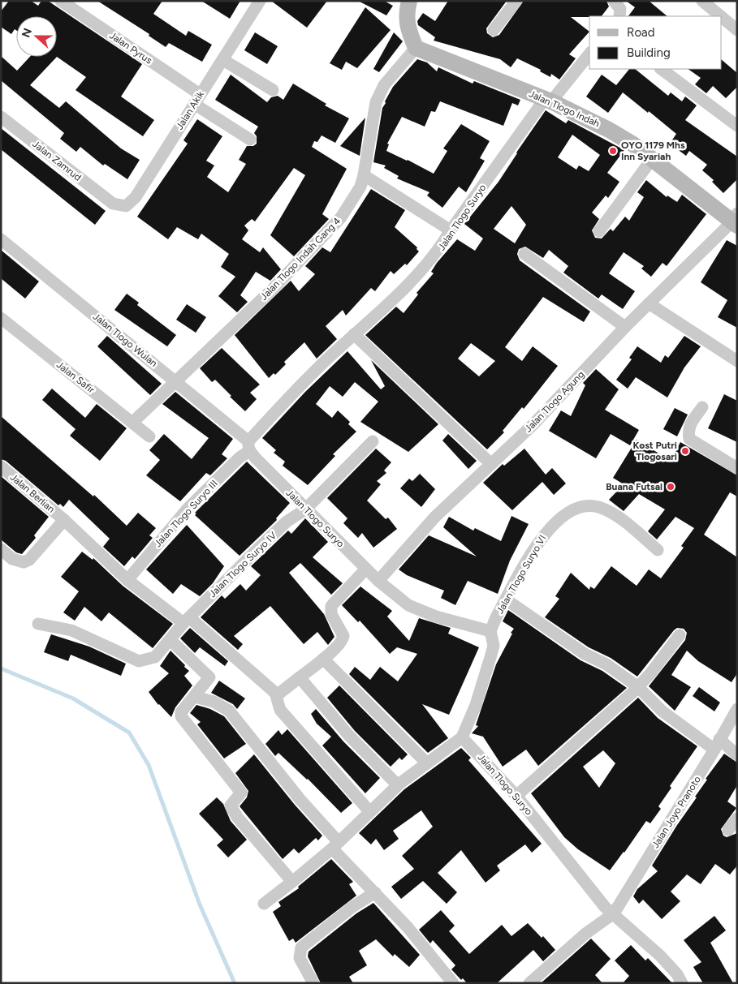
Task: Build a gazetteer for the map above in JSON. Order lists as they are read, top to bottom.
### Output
{
  "streets": {
    "street": [
      "Jalan Pyrus",
      "Jalan Tlogo Indah",
      "Jalan Akik",
      "Jalan Zamrud",
      "Jalan Tlogo Suryo",
      "Jalan Tlogo Indah Gang 4",
      "Jalan Tlogo Wulan",
      "Jalan Safir",
      "Jalan Tlogo Agung",
      "Jalan Berlian",
      "Jalan Tlogo Suryo III",
      "Jalan Tlogo Suryo IV",
      "Jalan Tlogo Suryo VI",
      "Jalan Joyo Pranoto"
    ]
  },
  "crossings": [
    ["Jalan Pyrus", "Jalan Akik"],
    ["Jalan Tlogo Indah", "Jalan Tlogo Suryo"],
    ["Jalan Tlogo Indah", "Jalan Tlogo Indah Gang 4"],
    ["Jalan Tlogo Indah", "Jalan Tlogo Agung"],
    ["Jalan Akik", "Jalan Zamrud"],
    ["Jalan Tlogo Suryo", "Jalan Tlogo Wulan"],
    ["Jalan Tlogo Suryo", "Jalan Tlogo Agung"],
    ["Jalan Tlogo Suryo", "Jalan Tlogo Suryo III"],
    ["Jalan Tlogo Suryo", "Jalan Tlogo Suryo IV"],
    ["Jalan Tlogo Suryo", "Jalan Tlogo Suryo VI"],
    ["Jalan Tlogo Suryo", "Jalan Joyo Pranoto"],
    ["Jalan Tlogo Indah Gang 4", "Jalan Tlogo Wulan"],
    ["Jalan Tlogo Indah Gang 4", "Jalan Safir"],
    ["Jalan Tlogo Wulan", "Jalan Tlogo Suryo III"],
    ["Jalan Berlian", "Jalan Tlogo Suryo III"],
    ["Jalan Berlian", "Jalan Tlogo Suryo IV"]
  ],
  "places": ["OYO 1179 Mhs Inn Syariah", "Kost Putri Tlogosari", "Buana Futsal"],
  "legend": ["Road", "Building"],
  "north": "left"
}
